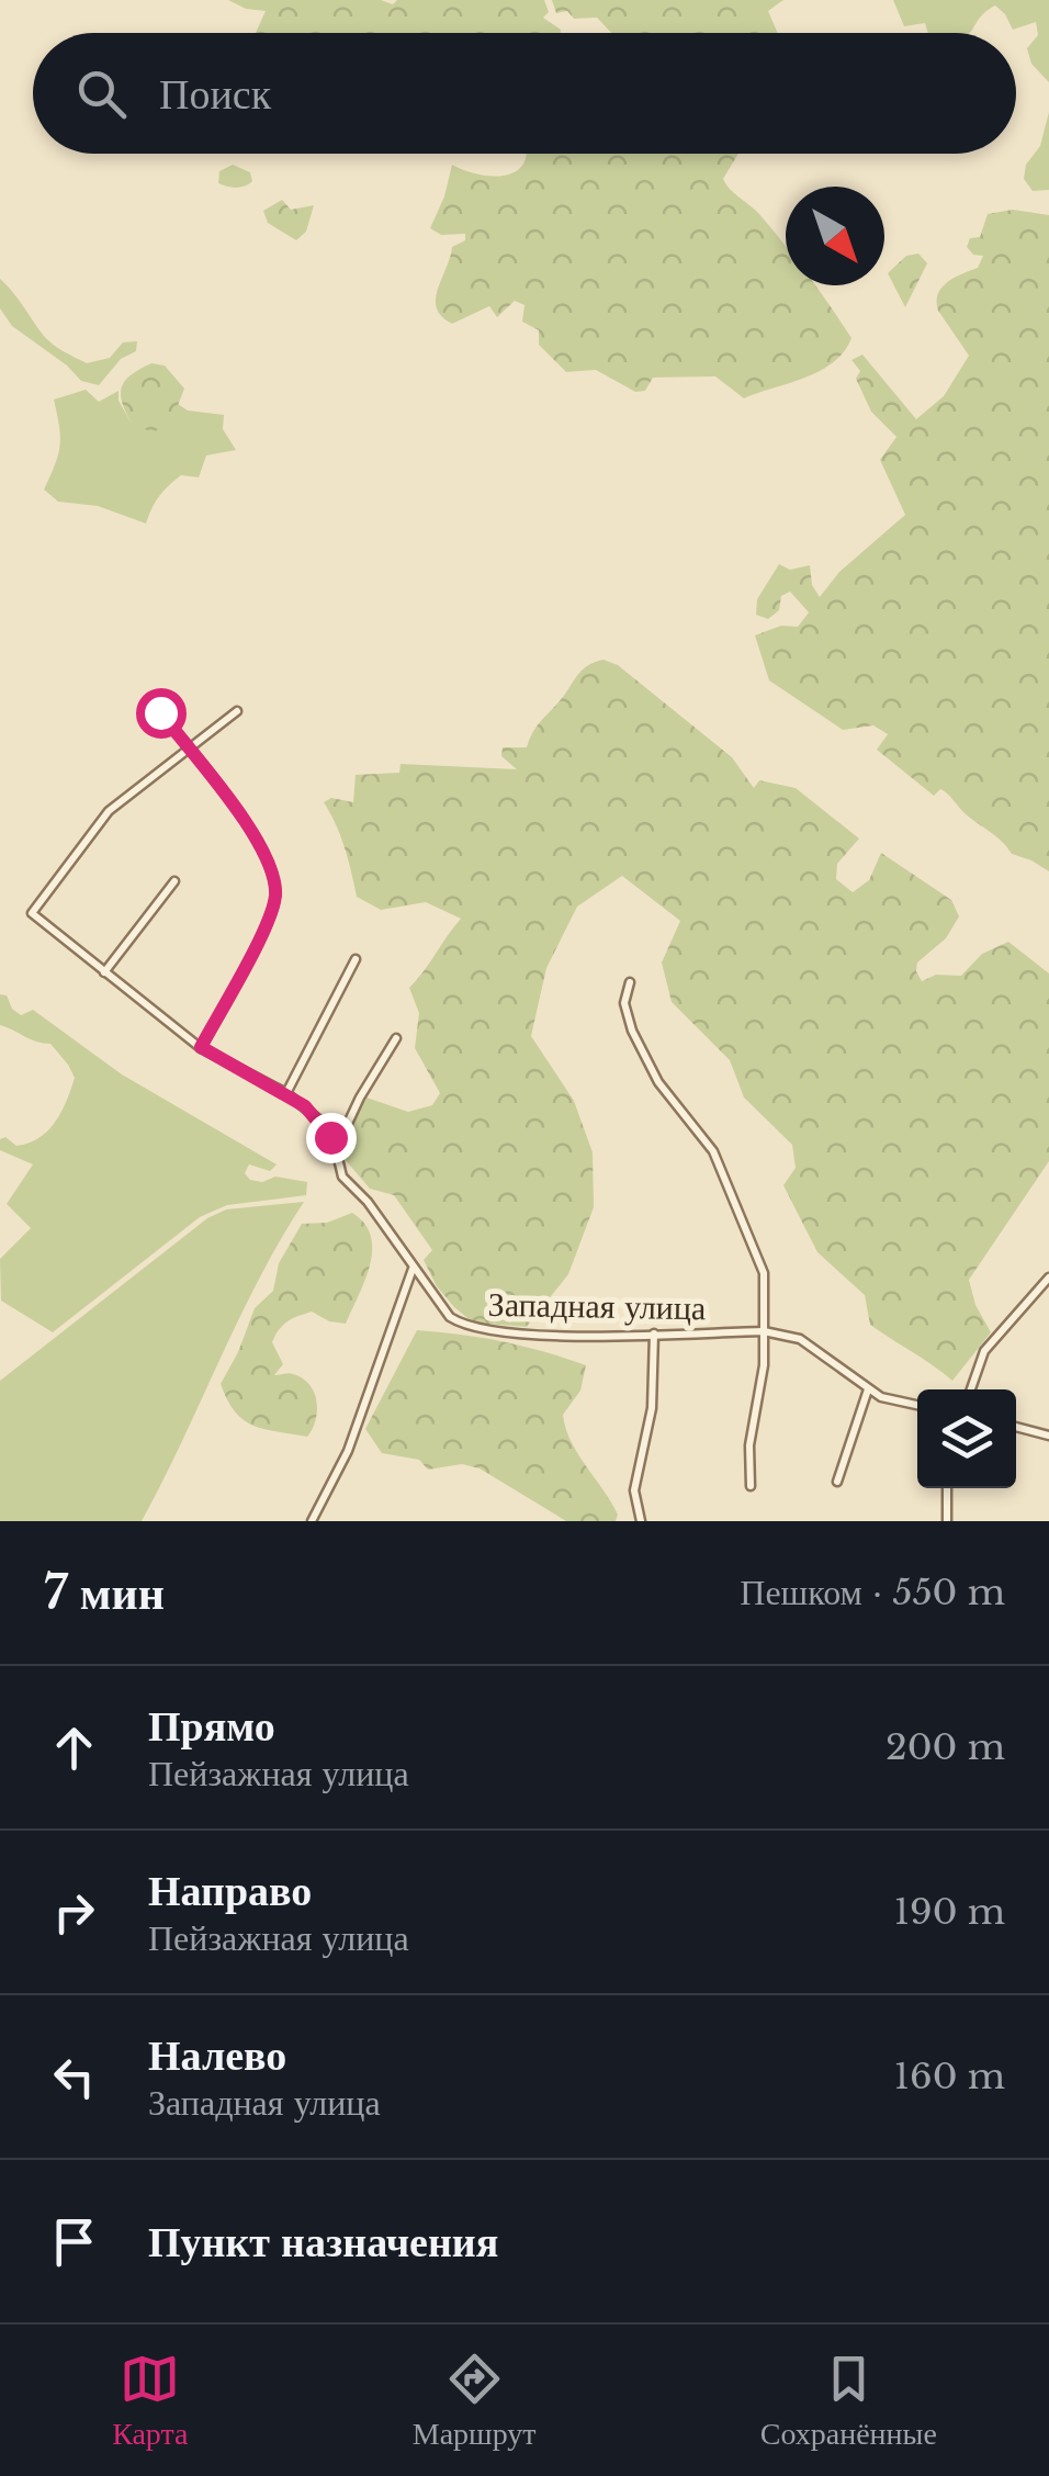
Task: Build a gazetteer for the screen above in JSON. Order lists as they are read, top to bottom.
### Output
{
  "streets": {
    "street": ["Западная улица"]
  },
  "north": "bottom right",
  "page": {
    "search": "Поиск",
    "heading": ["7 мин", "Пешком · 550 m"],
    "list": [
      ["Прямо", "Пейзажная улица", "200 m"],
      ["Направо", "Пейзажная улица", "190 m"],
      ["Налево", "Западная улица", "160 m"],
      "Пункт назначения"
    ],
    "nav": ["Карта", "Маршрут", "Сохранённые"]
  }
}
